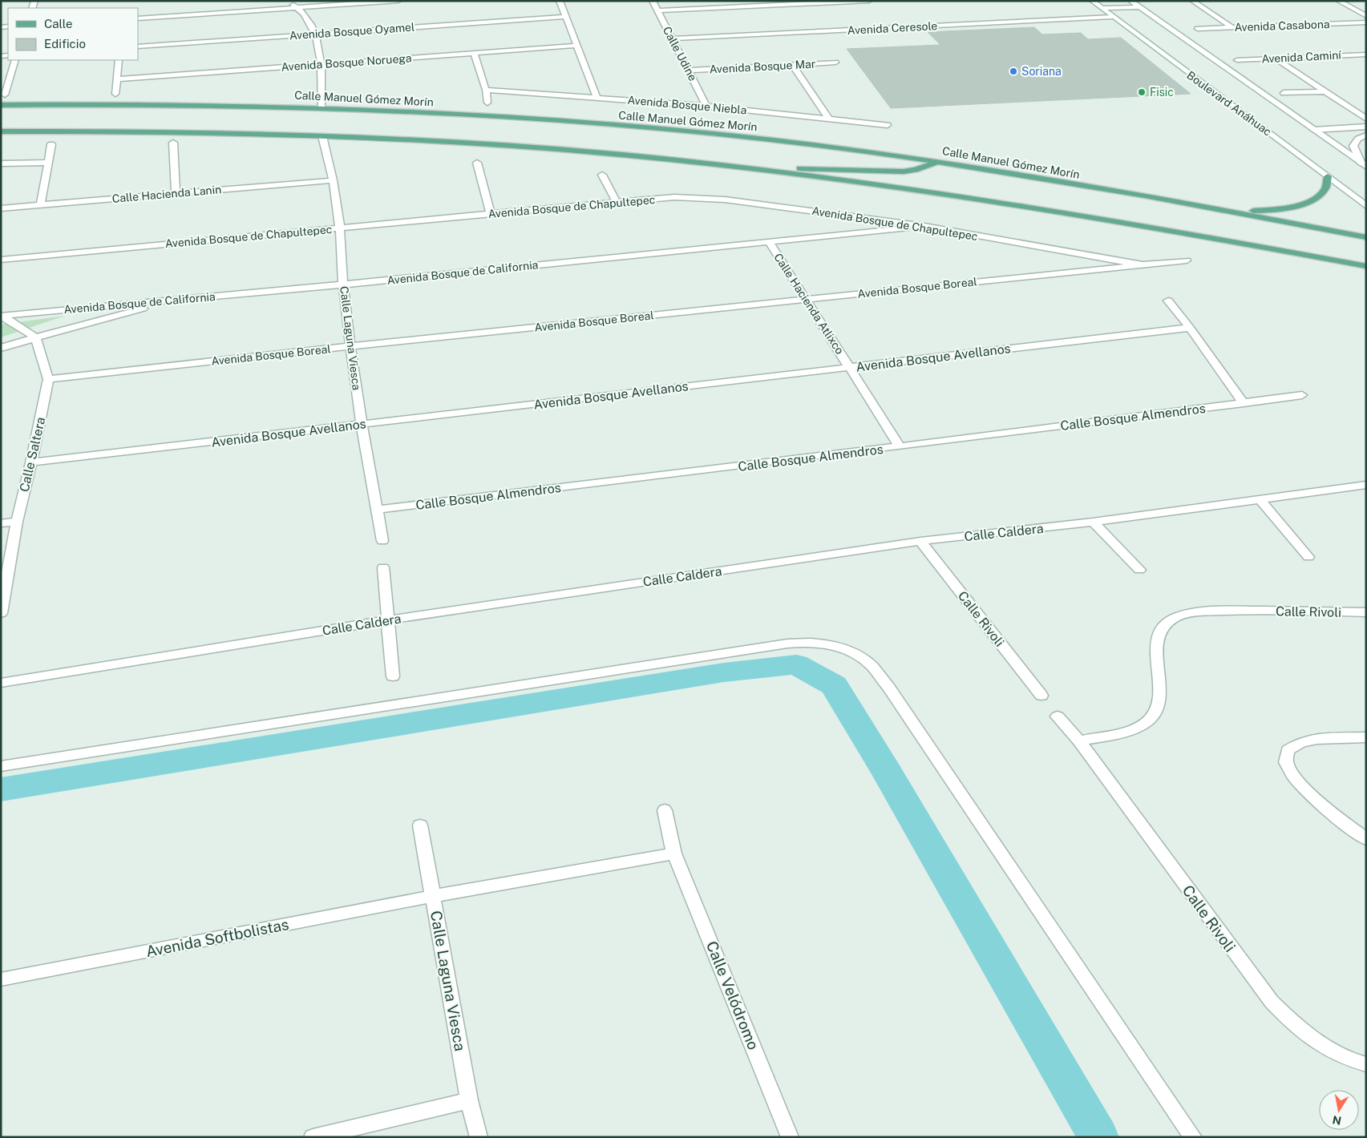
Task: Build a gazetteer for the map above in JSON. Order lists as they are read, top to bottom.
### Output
{
  "streets": {
    "main road": ["Calle Manuel Gómez Morín"],
    "street": [
      "Avenida Casabona",
      "Avenida Ceresole",
      "Avenida Bosque Oyamel",
      "Calle Udine",
      "Avenida Caminí",
      "Avenida Bosque Noruega",
      "Avenida Bosque Mar",
      "Boulevard Anáhuac",
      "Avenida Bosque Niebla",
      "Calle Hacienda Lanin",
      "Avenida Bosque de Chapultepec",
      "Avenida Bosque de California",
      "Avenida Bosque Boreal",
      "Calle Hacienda Atlixco",
      "Calle Laguna Viesca",
      "Avenida Bosque Avellanos",
      "Calle Bosque Almendros",
      "Calle Saltera",
      "Calle Caldera",
      "Calle Rivoli",
      "Avenida Softbolistas",
      "Calle Velódromo"
    ]
  },
  "crossings": [
    ["Avenida Ceresole", "Calle Udine"],
    ["Avenida Ceresole", "Boulevard Anáhuac"],
    ["Calle Udine", "Avenida Bosque Mar"],
    ["Calle Udine", "Avenida Bosque Niebla"],
    ["Calle Hacienda Lanin", "Calle Laguna Viesca"],
    ["Avenida Bosque de Chapultepec", "Avenida Bosque de California"],
    ["Avenida Bosque de Chapultepec", "Avenida Bosque Boreal"],
    ["Avenida Bosque de Chapultepec", "Calle Laguna Viesca"],
    ["Avenida Bosque de California", "Calle Hacienda Atlixco"],
    ["Avenida Bosque de California", "Calle Laguna Viesca"],
    ["Avenida Bosque Boreal", "Calle Hacienda Atlixco"],
    ["Avenida Bosque Boreal", "Calle Laguna Viesca"],
    ["Avenida Bosque Boreal", "Calle Saltera"],
    ["Calle Hacienda Atlixco", "Avenida Bosque Avellanos"],
    ["Calle Hacienda Atlixco", "Calle Bosque Almendros"],
    ["Calle Laguna Viesca", "Avenida Bosque Avellanos"],
    ["Calle Laguna Viesca", "Calle Bosque Almendros"],
    ["Calle Laguna Viesca", "Avenida Softbolistas"],
    ["Avenida Bosque Avellanos", "Calle Saltera"],
    ["Calle Caldera", "Calle Rivoli"]
  ],
  "places": ["Soriana", "Fisic"],
  "legend": ["Calle", "Edificio"],
  "north": "bottom"
}
